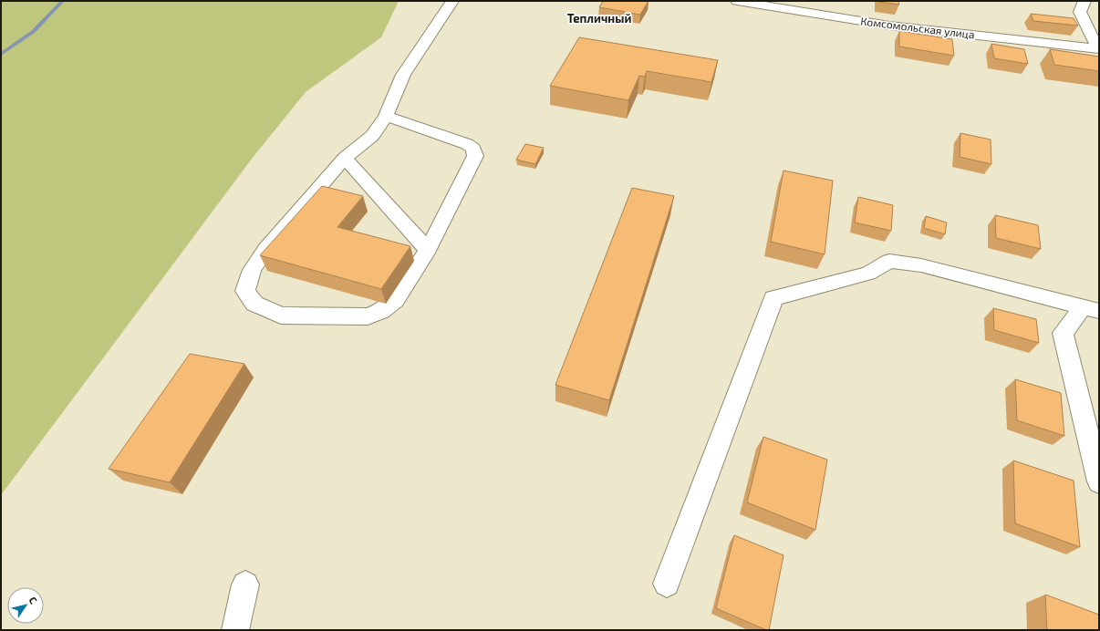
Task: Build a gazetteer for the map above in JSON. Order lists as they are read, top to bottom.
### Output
{
  "streets": {
    "street": ["Комсомольская улица"]
  },
  "districts": ["Тепличный"],
  "north": "top right"
}
